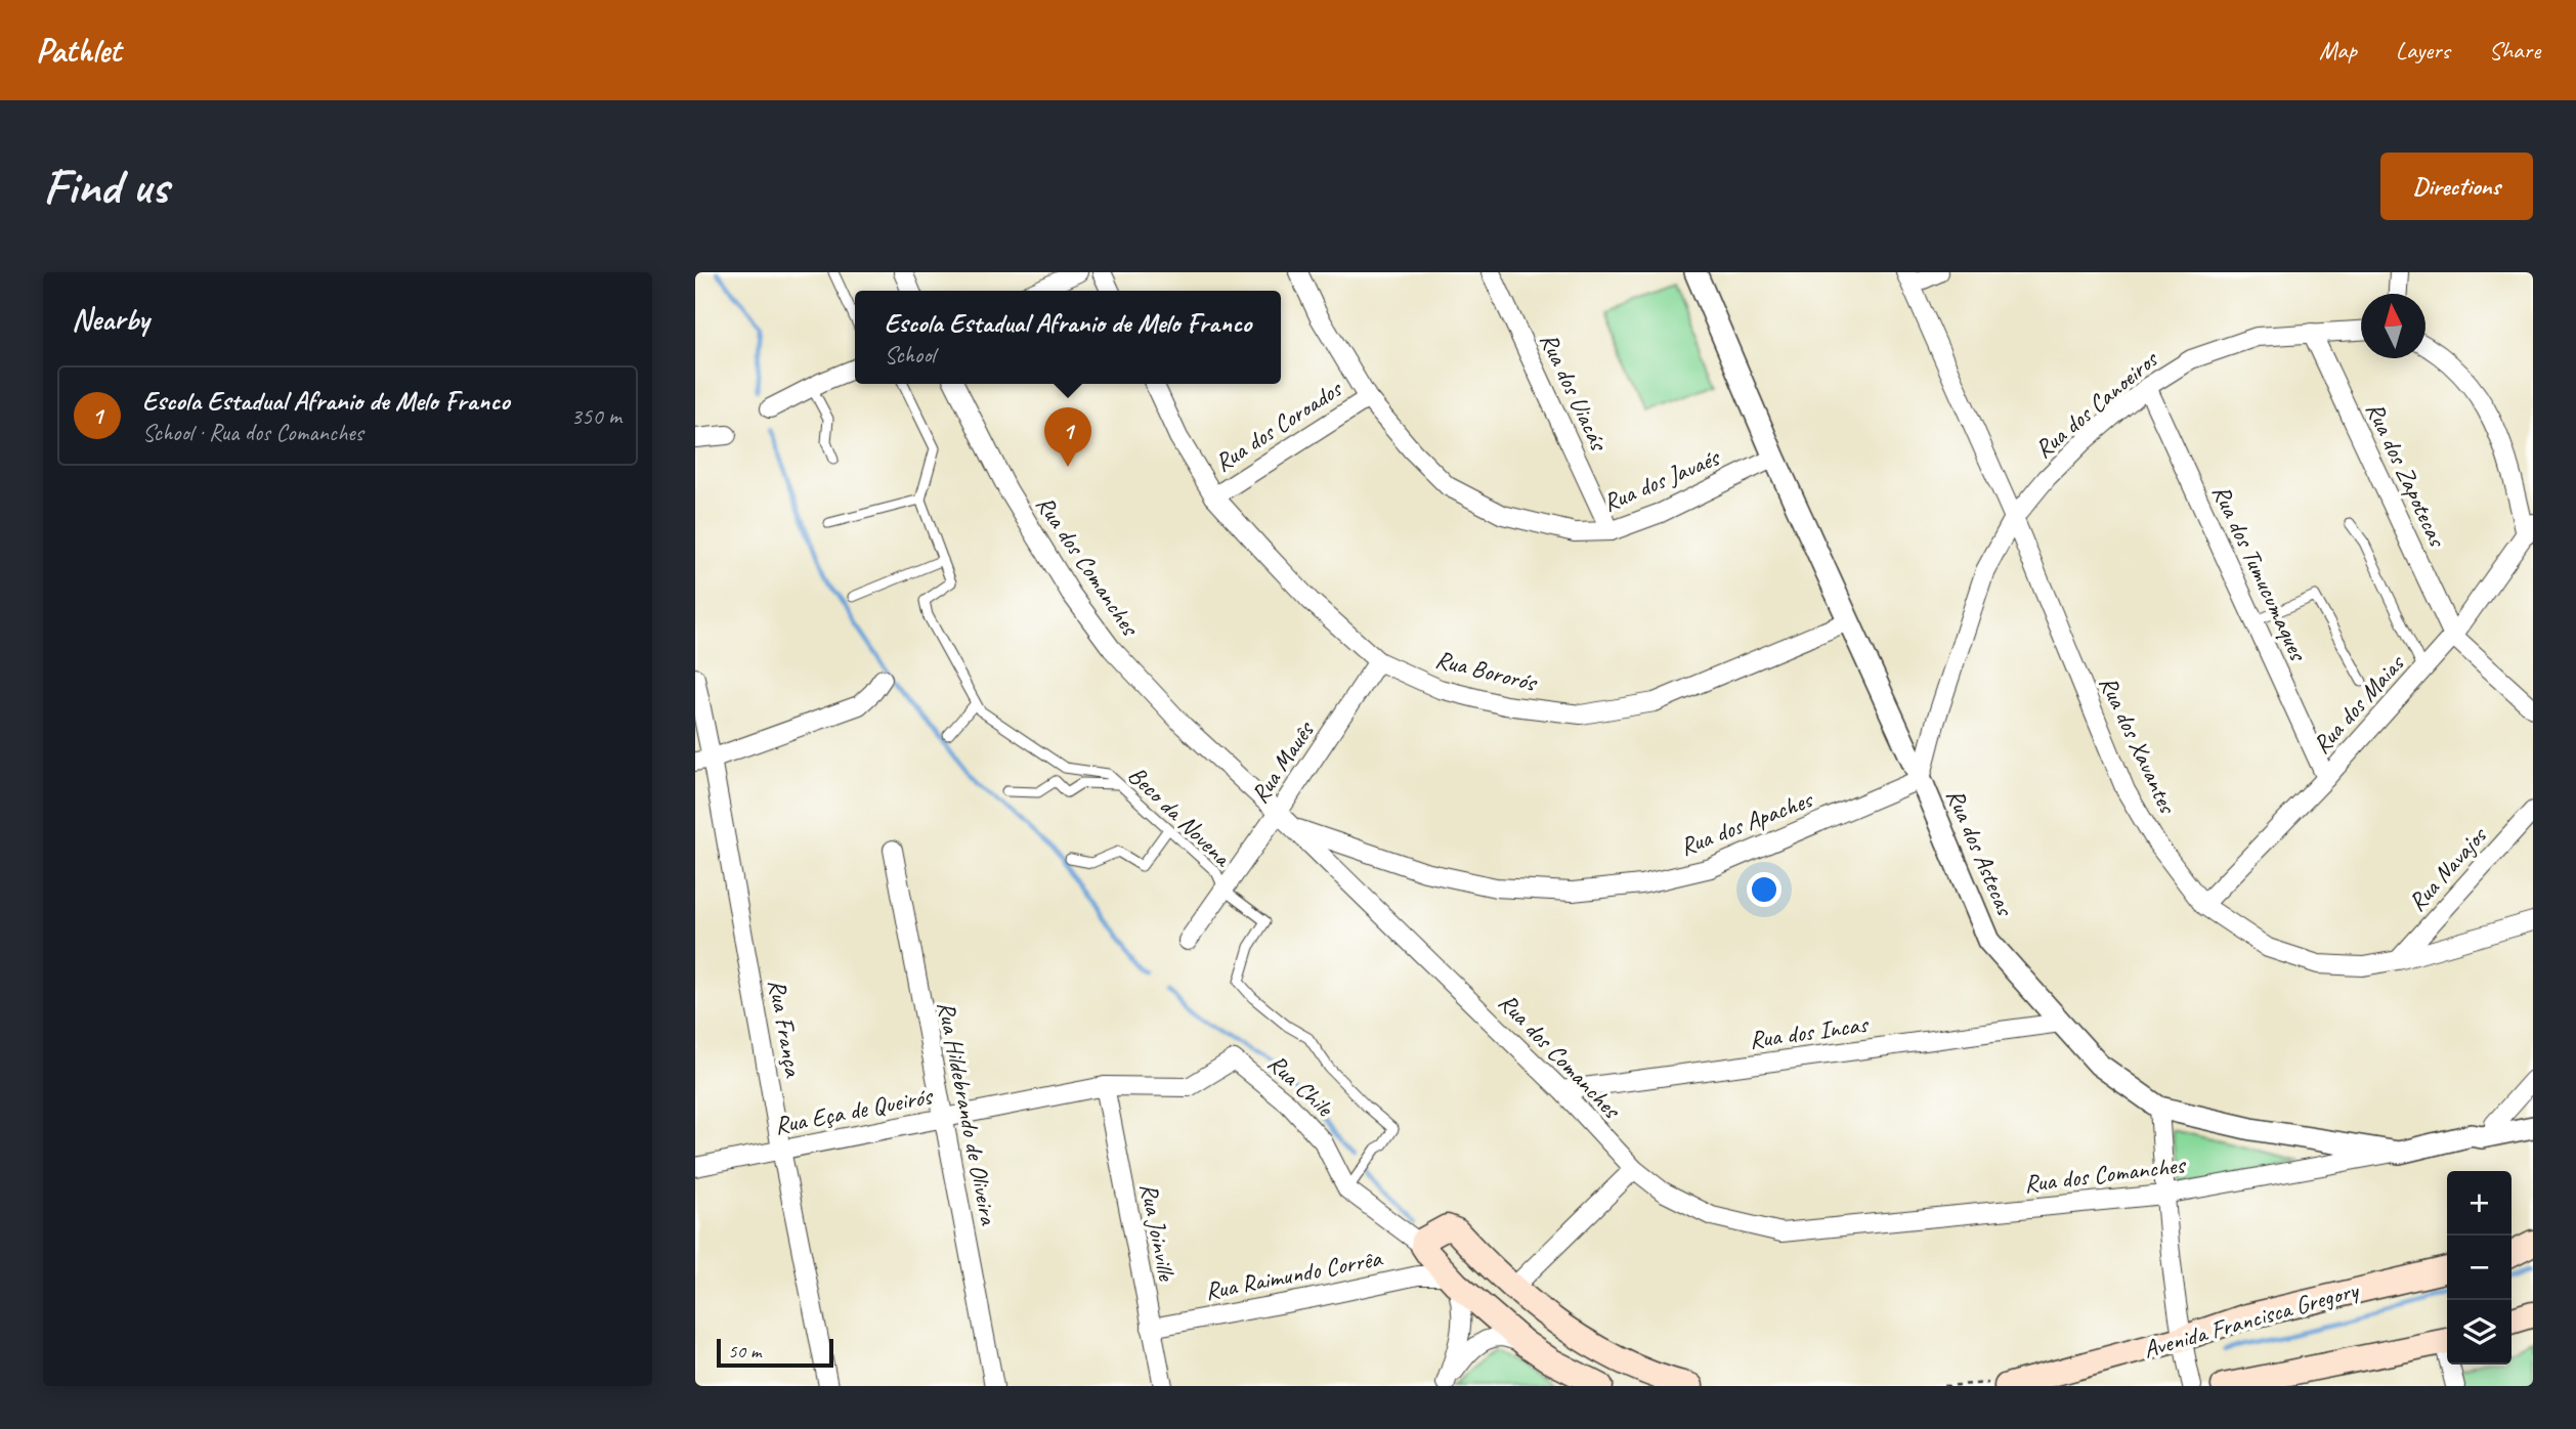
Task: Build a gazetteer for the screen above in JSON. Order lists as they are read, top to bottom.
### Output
{
  "streets": {
    "main road": ["Avenida Francisca Gregory"],
    "street": [
      "Rua dos Uiacás",
      "Rua dos Canoeiros",
      "Rua dos Coroados",
      "Rua dos Zapotecas",
      "Rua dos Javaés",
      "Rua dos Comanches",
      "Rua dos Tumucumaques",
      "Rua Bororós",
      "Rua dos Maias",
      "Rua dos Xavantes",
      "Rua Mauês",
      "Rua dos Apaches",
      "Rua dos Astecas",
      "Rua Navajos",
      "Rua França",
      "Rua dos Incas",
      "Rua Chile",
      "Rua Eça de Queirós",
      "Rua Hildebrando de Oliveira",
      "Rua Joinville",
      "Rua Raimundo Corrêa"
    ],
    "lane": ["Beco da Novena"]
  },
  "crossings": [
    ["Rua dos Uiacás", "Rua dos Javaés"],
    ["Rua dos Canoeiros", "Rua dos Zapotecas"],
    ["Rua dos Canoeiros", "Rua dos Tumucumaques"],
    ["Rua dos Canoeiros", "Rua dos Xavantes"],
    ["Rua dos Canoeiros", "Rua dos Apaches"],
    ["Rua dos Canoeiros", "Rua dos Astecas"],
    ["Rua dos Coroados", "Rua dos Javaés"],
    ["Rua dos Coroados", "Rua Bororós"],
    ["Rua dos Zapotecas", "Rua dos Maias"],
    ["Rua dos Javaés", "Rua dos Astecas"],
    ["Rua dos Comanches", "Rua Mauês"],
    ["Rua dos Comanches", "Rua dos Apaches"],
    ["Rua dos Comanches", "Rua dos Astecas"],
    ["Rua dos Comanches", "Rua dos Incas"],
    ["Rua dos Tumucumaques", "Rua dos Maias"],
    ["Rua Bororós", "Rua Mauês"],
    ["Rua Bororós", "Rua dos Astecas"],
    ["Rua dos Maias", "Rua dos Xavantes"],
    ["Rua dos Xavantes", "Rua Navajos"],
    ["Rua Mauês", "Beco da Novena"],
    ["Rua Mauês", "Rua dos Apaches"],
    ["Beco da Novena", "Rua Chile"],
    ["Rua dos Apaches", "Rua dos Astecas"],
    ["Rua dos Astecas", "Rua dos Incas"],
    ["Rua França", "Rua Eça de Queirós"],
    ["Rua Chile", "Rua Eça de Queirós"],
    ["Rua Chile", "Rua Joinville"],
    ["Rua Chile", "Rua Raimundo Corrêa"],
    ["Rua Eça de Queirós", "Rua Hildebrando de Oliveira"],
    ["Rua Eça de Queirós", "Rua Joinville"],
    ["Rua Joinville", "Rua Raimundo Corrêa"]
  ],
  "scale_bar": "50 m",
  "north": "top",
  "page": {
    "header": "Pathlet",
    "nav": ["Map", "Layers", "Share"],
    "buttons": "Directions",
    "title": "Find us",
    "heading": "Nearby",
    "popup": ["Escola Estadual Afranio de Melo Franco", "School"],
    "list": [
      {
        "mark": "1",
        "name": "Escola Estadual Afranio de Melo Franco",
        "note": "School · Rua dos Comanches",
        "value": "350 m"
      }
    ],
    "pins": "1",
    "map_buttons": ["+", "−"],
    "scale": "50 m"
  }
}
